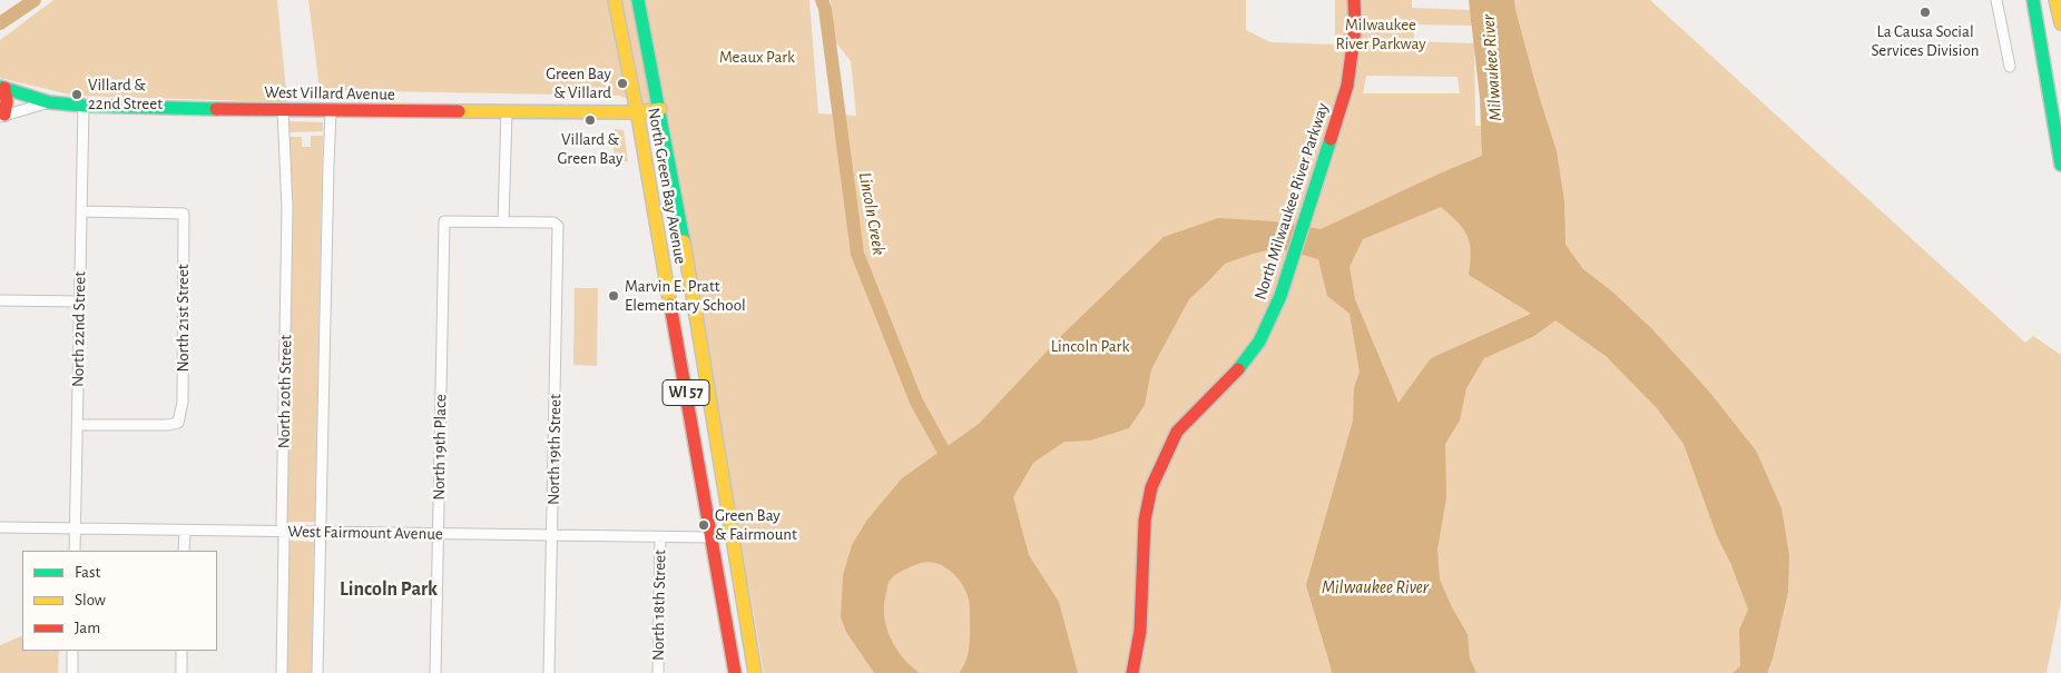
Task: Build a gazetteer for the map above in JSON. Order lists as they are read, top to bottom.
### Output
{
  "streets": {
    "main road": [
      "West Villard Avenue",
      "North Green Bay Avenue",
      "North Milwaukee River Parkway",
      "WI 57"
    ],
    "street": [
      "North 21st Street",
      "North 22nd Street",
      "North 20th Street",
      "North 19th Place",
      "North 19th Street",
      "West Fairmount Avenue",
      "North 18th Street"
    ]
  },
  "crossings": [
    ["West Villard Avenue", "North Green Bay Avenue"],
    ["West Villard Avenue", "North 22nd Street"],
    ["West Villard Avenue", "North 20th Street"],
    ["North Green Bay Avenue", "West Fairmount Avenue"],
    ["North 21st Street", "North 22nd Street"],
    ["North 22nd Street", "West Fairmount Avenue"],
    ["North 20th Street", "West Fairmount Avenue"],
    ["North 19th Place", "North 19th Street"],
    ["North 19th Place", "West Fairmount Avenue"],
    ["North 19th Street", "West Fairmount Avenue"],
    ["West Fairmount Avenue", "North 18th Street"]
  ],
  "districts": ["Lincoln Park"],
  "water": ["Milwaukee River", "Lincoln Creek"],
  "parks": ["Milwaukee River Parkway", "Meaux Park", "Lincoln Park"],
  "places": [
    "La Causa Social Services Division",
    "Green Bay & Villard",
    "Villard & 22nd Street",
    "Villard & Green Bay",
    "Marvin E. Pratt Elementary School",
    "Green Bay & Fairmount"
  ],
  "legend": ["Fast", "Slow", "Jam"]
}
